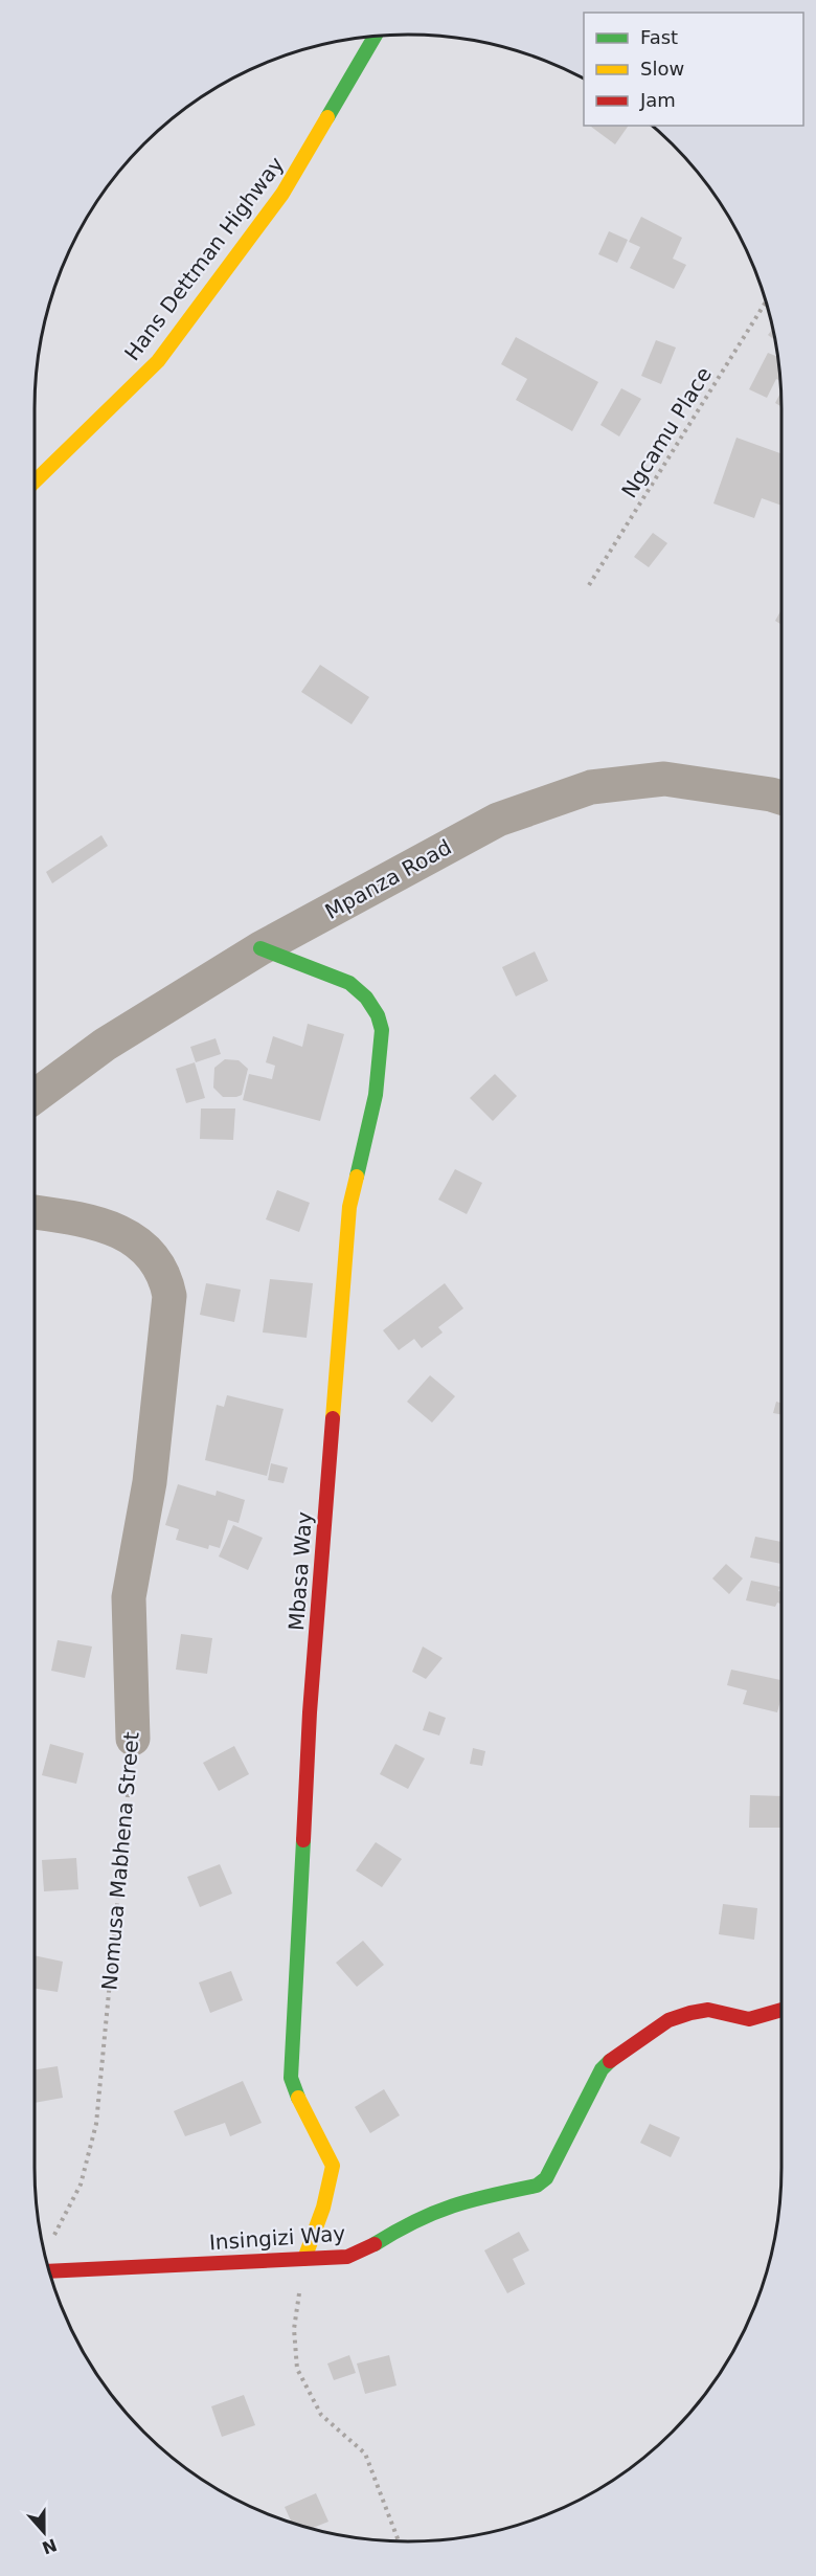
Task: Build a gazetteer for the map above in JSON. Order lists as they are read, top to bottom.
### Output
{
  "streets": {
    "street": [
      "Hans Dettman Highway",
      "Mpanza Road",
      "Mbasa Way",
      "Nomusa Mabhena Street",
      "Insingizi Way"
    ],
    "path": ["Ngcamu Place"]
  },
  "crossings": [
    ["Mpanza Road", "Mbasa Way"],
    ["Mbasa Way", "Insingizi Way"]
  ],
  "legend": ["Fast", "Slow", "Jam"],
  "north": "bottom"
}
